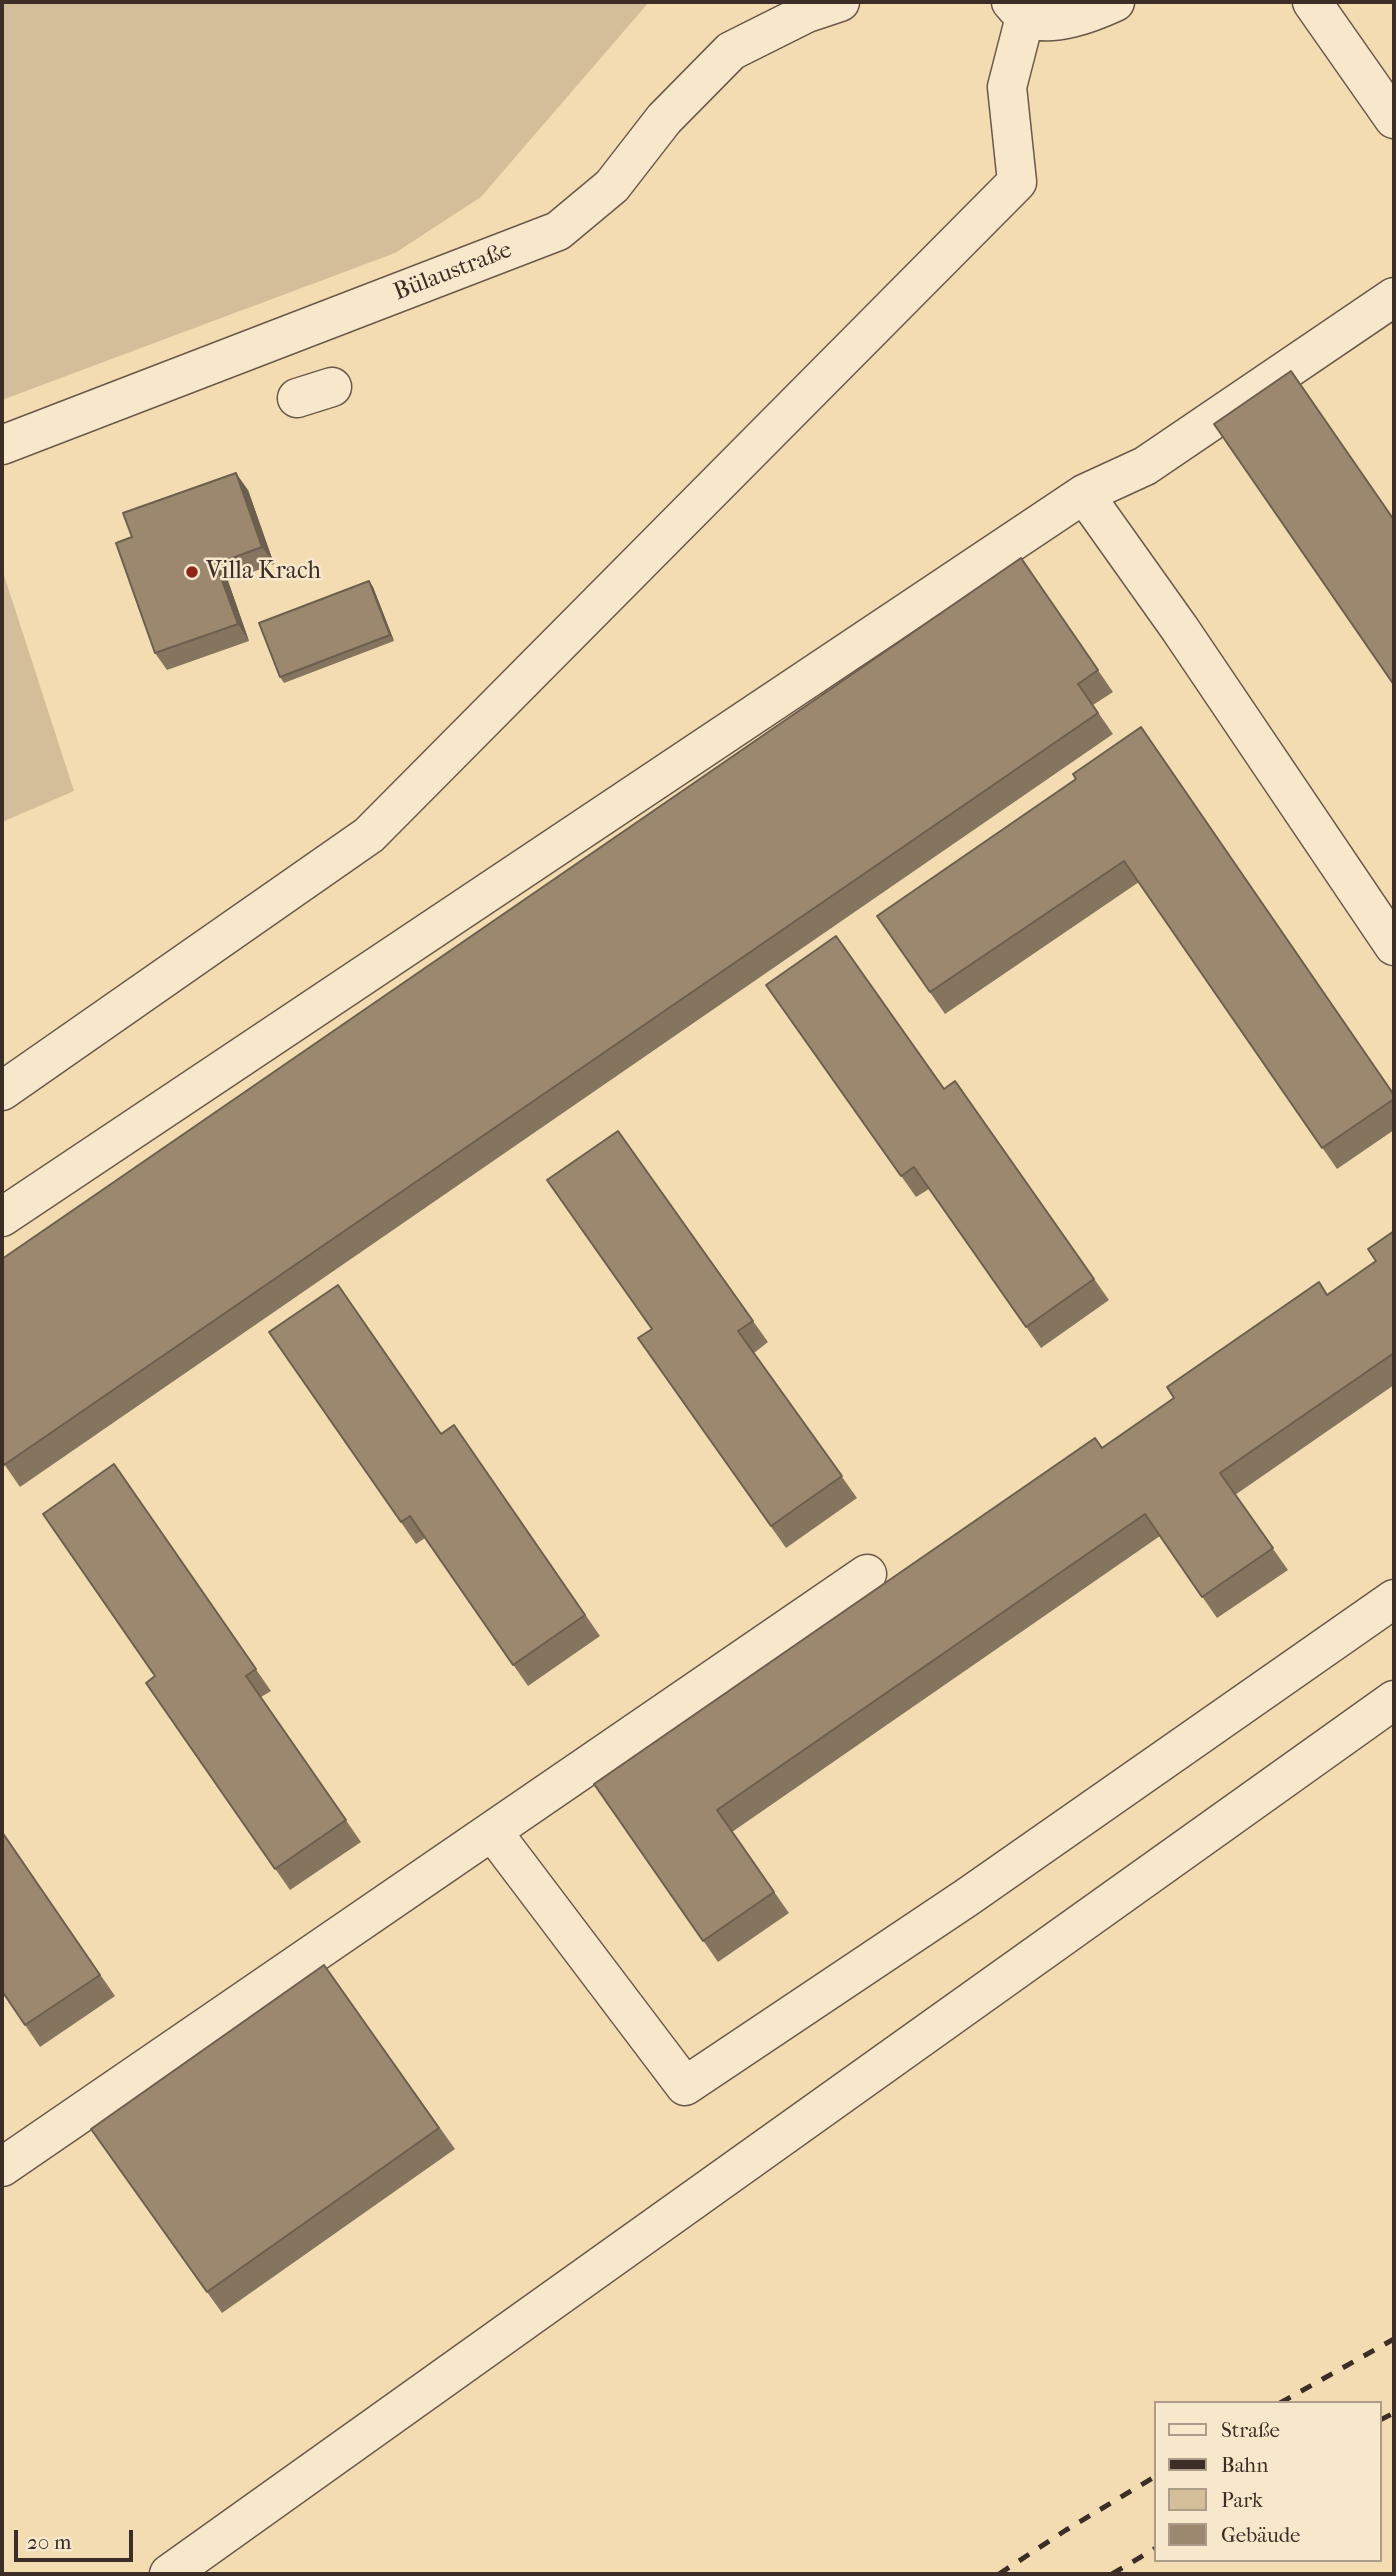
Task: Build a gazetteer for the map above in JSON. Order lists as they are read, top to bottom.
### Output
{
  "streets": {
    "street": ["Bülaustraße"]
  },
  "places": ["Villa Krach"],
  "legend": [
    "Straße",
    "Bahn",
    "Park",
    "Gebäude"
  ],
  "scale_bar": "20 m"
}
